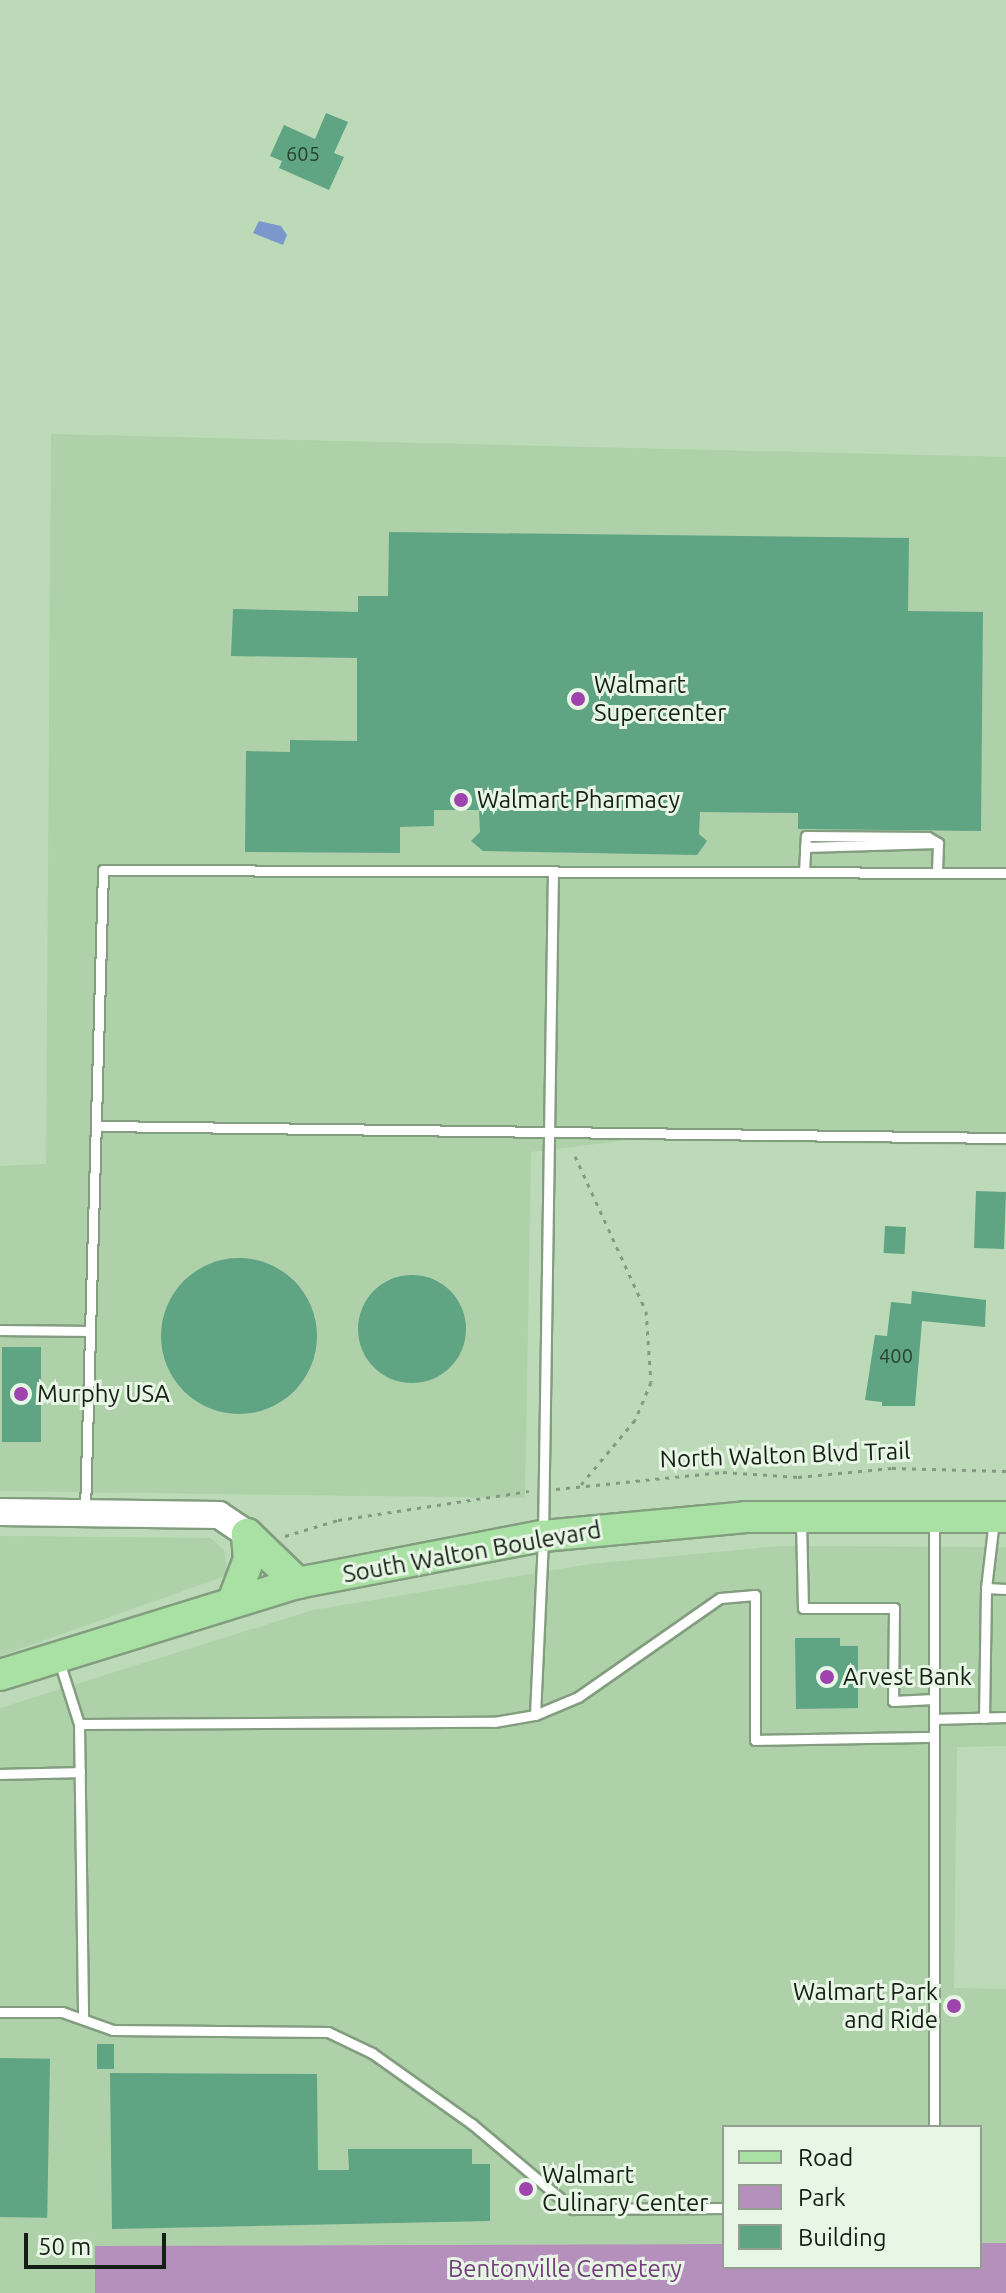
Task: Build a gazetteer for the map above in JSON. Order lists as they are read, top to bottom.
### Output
{
  "streets": {
    "main road": ["South Walton Boulevard"],
    "path": ["North Walton Blvd Trail"]
  },
  "parks": ["Bentonville Cemetery"],
  "places": [
    "Walmart Supercenter",
    "Walmart Pharmacy",
    "Murphy USA",
    "Arvest Bank",
    "Walmart Park and Ride",
    "Walmart Culinary Center"
  ],
  "house_numbers": ["605", "400"],
  "legend": ["Road", "Park", "Building"],
  "scale_bar": "50 m"
}
